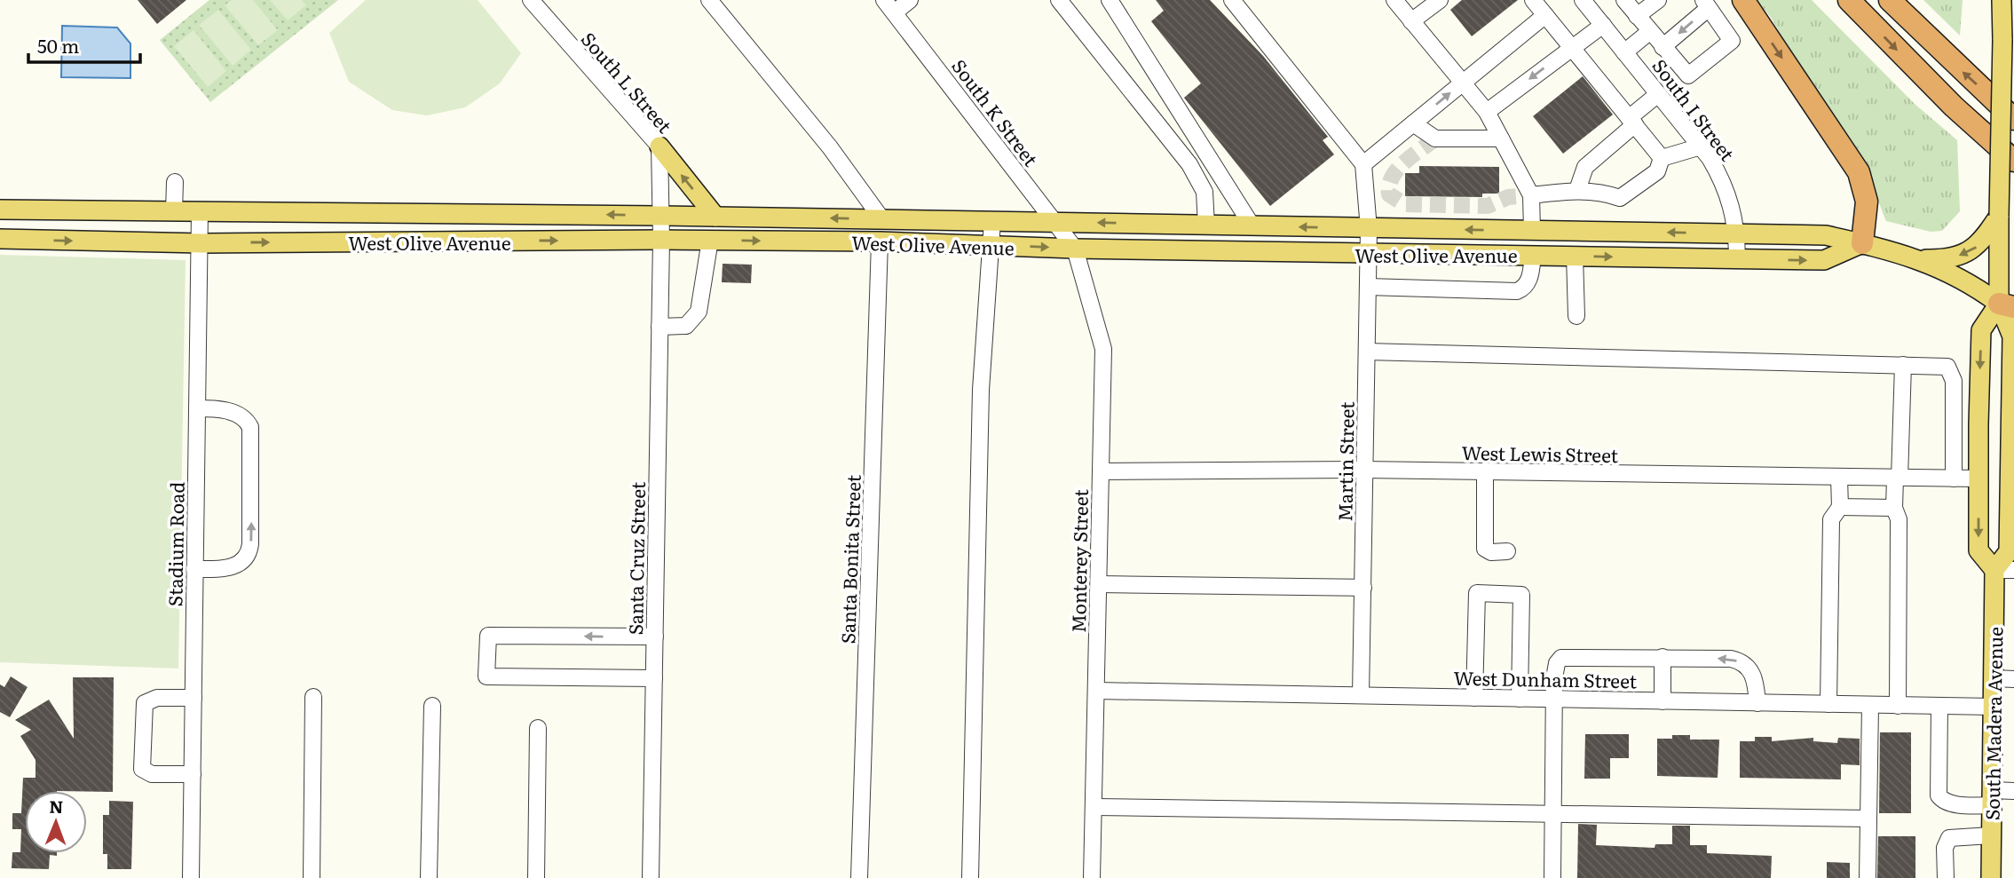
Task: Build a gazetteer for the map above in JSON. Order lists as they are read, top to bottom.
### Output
{
  "streets": {
    "main road": ["West Olive Avenue", "South Madera Avenue"],
    "street": [
      "South L Street",
      "South I Street",
      "South K Street",
      "West Lewis Street",
      "Martin Street",
      "Stadium Road",
      "Santa Cruz Street",
      "Santa Bonita Street",
      "Monterey Street",
      "West Dunham Street"
    ]
  },
  "crossings": [
    ["South L Street", "West Olive Avenue"],
    ["South L Street", "Santa Cruz Street"],
    ["South I Street", "West Olive Avenue"],
    ["South K Street", "West Olive Avenue"],
    ["South K Street", "Monterey Street"],
    ["West Olive Avenue", "Martin Street"],
    ["West Olive Avenue", "Stadium Road"],
    ["West Olive Avenue", "Santa Cruz Street"],
    ["West Olive Avenue", "Santa Bonita Street"],
    ["West Olive Avenue", "Monterey Street"],
    ["West Olive Avenue", "South Madera Avenue"],
    ["West Lewis Street", "Martin Street"],
    ["West Lewis Street", "Monterey Street"],
    ["Martin Street", "West Dunham Street"],
    ["Monterey Street", "West Dunham Street"],
    ["West Dunham Street", "South Madera Avenue"]
  ],
  "scale_bar": "50 m",
  "north": "top"
}
